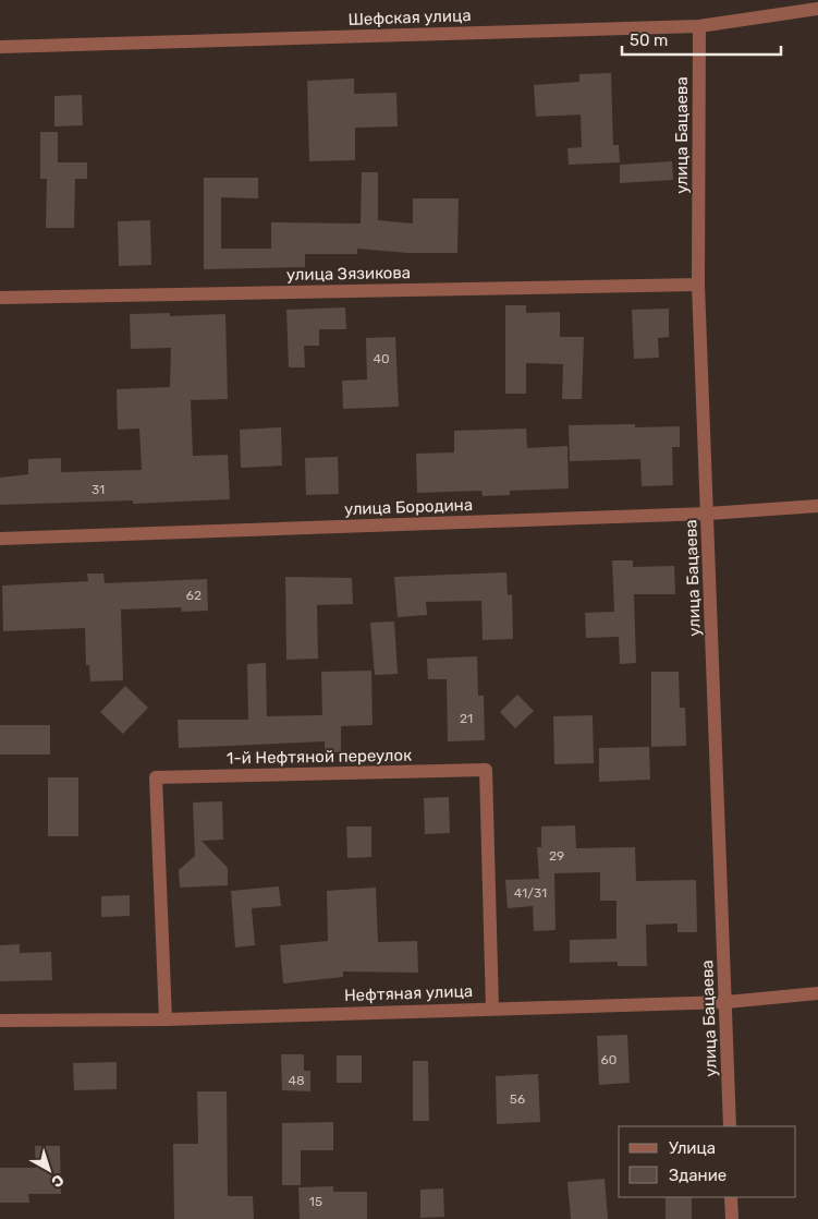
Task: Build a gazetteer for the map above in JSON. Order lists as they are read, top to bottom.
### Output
{
  "streets": {
    "street": [
      "Шефская улица",
      "улица Бацаева",
      "улица Зязикова",
      "улица Бородина",
      "1-й Нефтяной переулок",
      "Нефтяная улица"
    ]
  },
  "crossings": [
    ["Шефская улица", "улица Бацаева"],
    ["улица Бацаева", "улица Зязикова"],
    ["улица Бацаева", "улица Бородина"],
    ["улица Бацаева", "Нефтяная улица"],
    ["1-й Нефтяной переулок", "Нефтяная улица"]
  ],
  "house_numbers": [
    "40",
    "31",
    "62",
    "21",
    "29",
    "41/31",
    "60",
    "48",
    "56",
    "15"
  ],
  "legend": ["Улица", "Здание"],
  "scale_bar": "50 m",
  "north": "bottom right"
}
